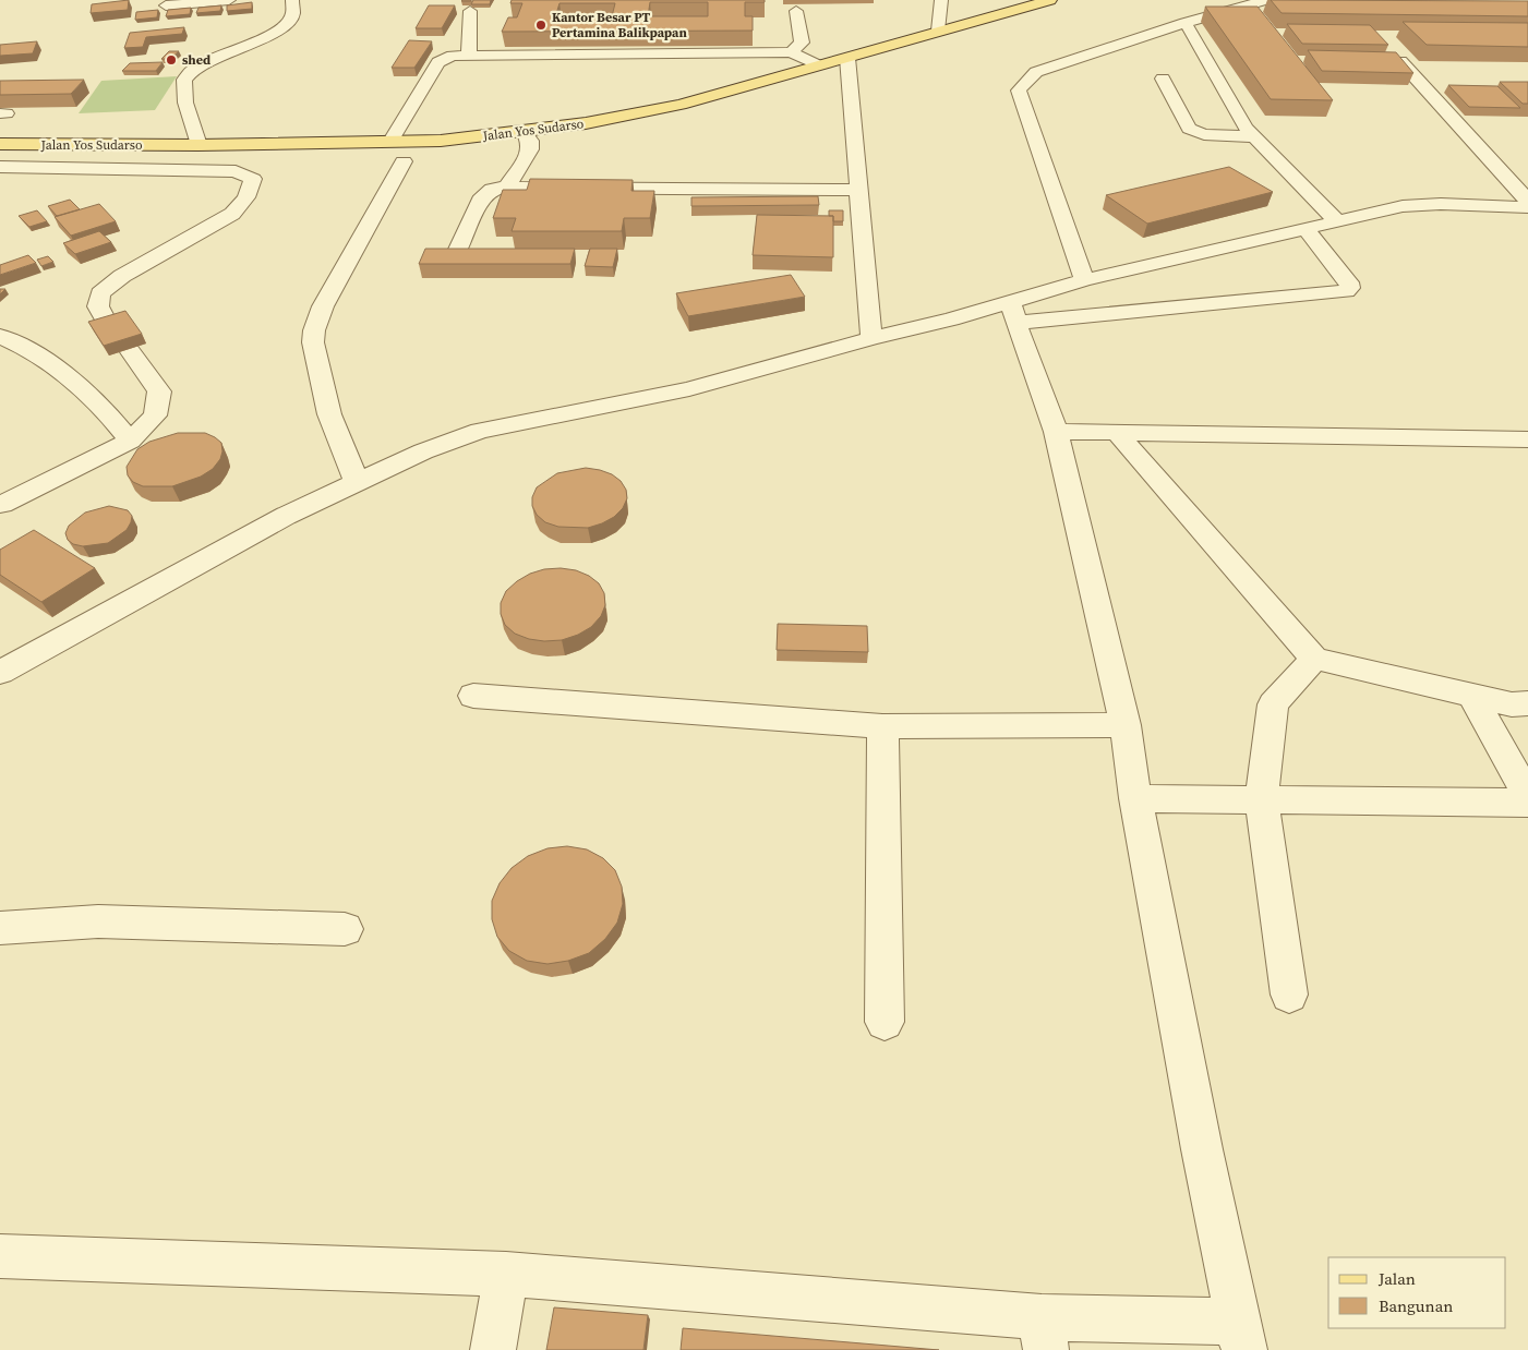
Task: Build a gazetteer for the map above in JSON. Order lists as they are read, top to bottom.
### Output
{
  "streets": {
    "main road": ["Jalan Yos Sudarso"]
  },
  "places": ["Kantor Besar PT Pertamina Balikpapan", "shed"],
  "legend": ["Jalan", "Bangunan"]
}
